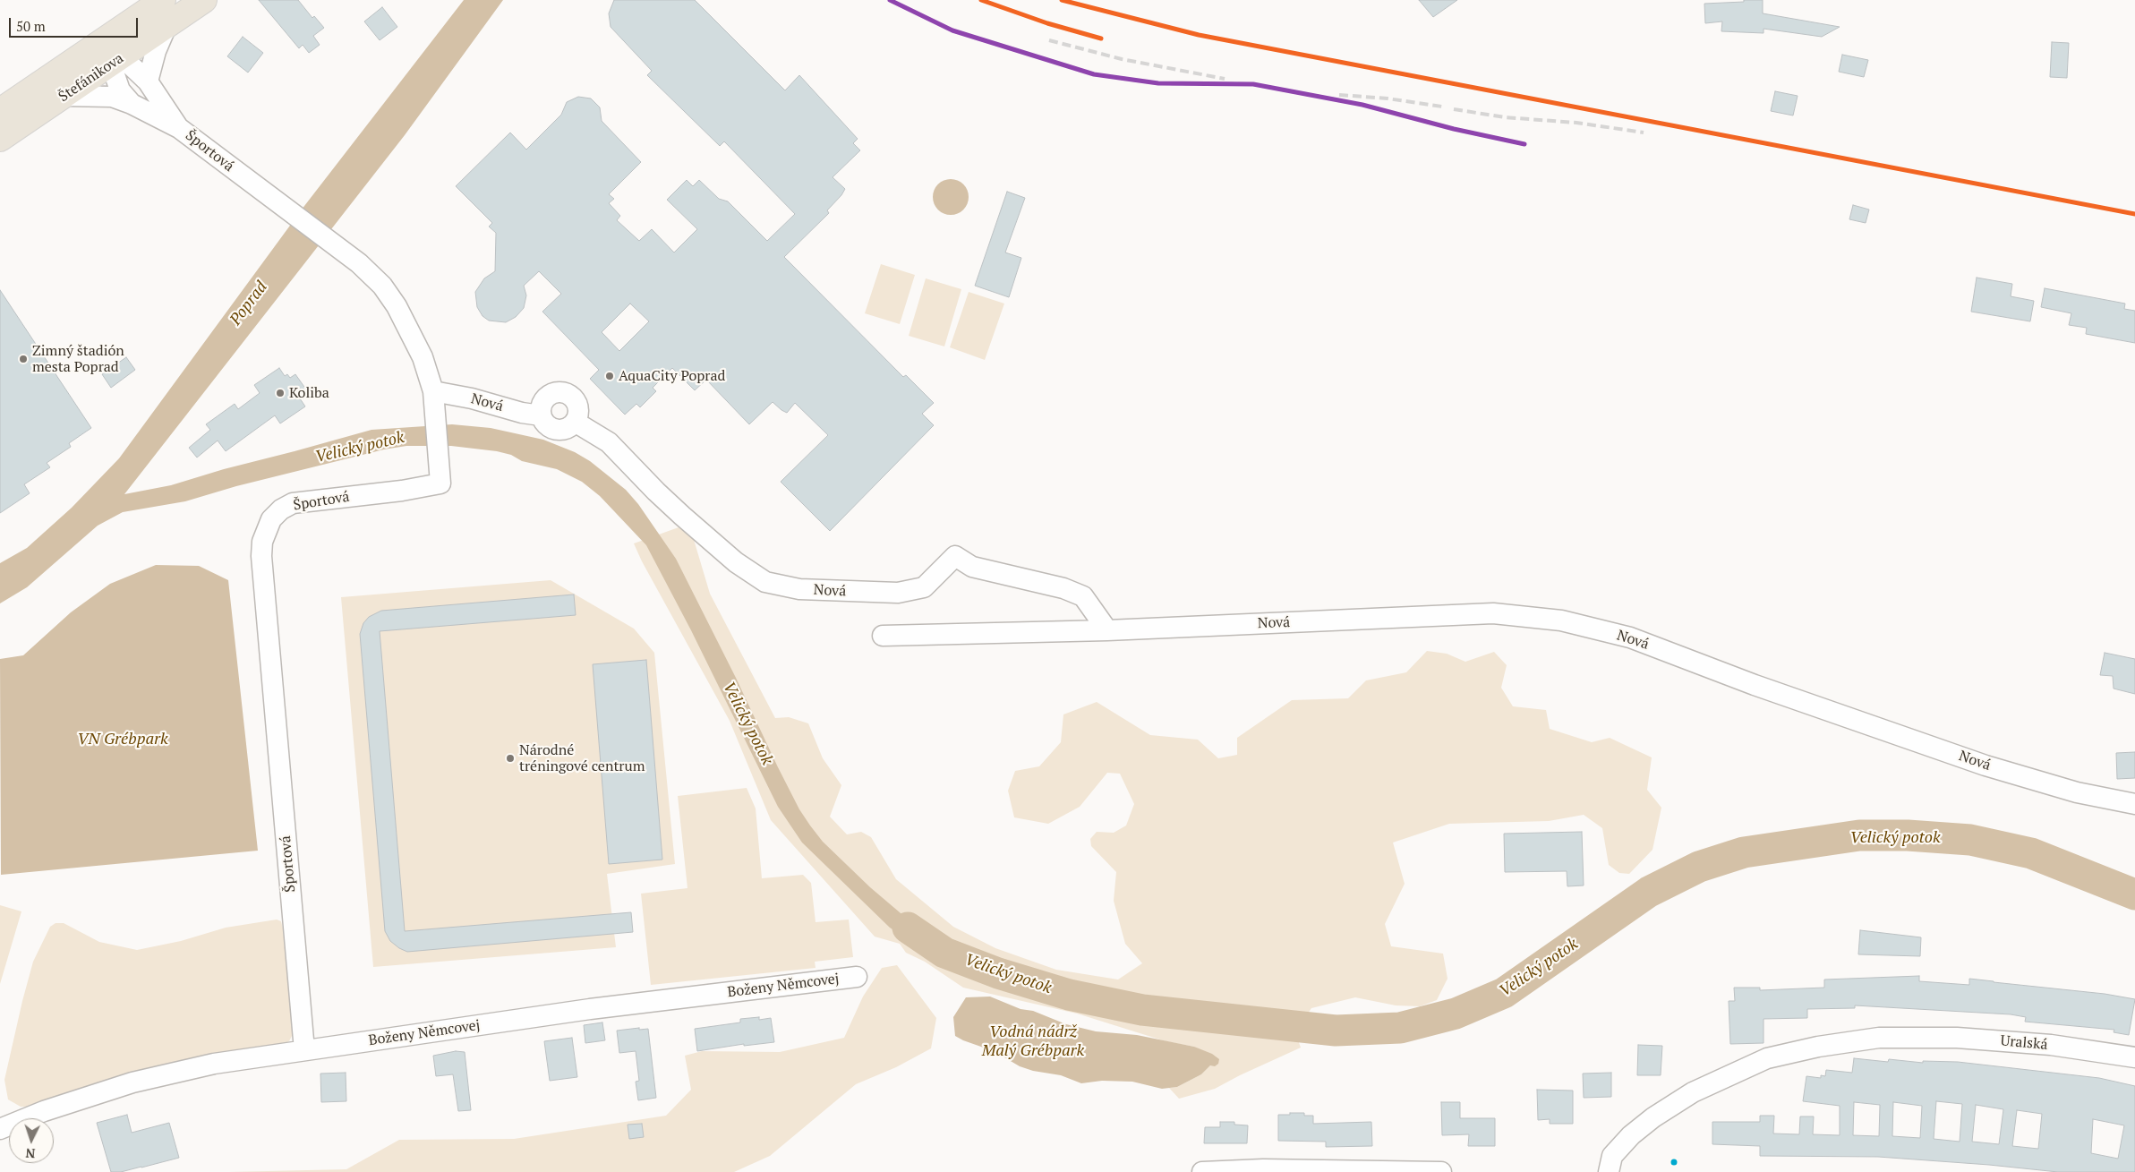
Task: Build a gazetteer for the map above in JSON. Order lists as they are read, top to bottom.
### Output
{
  "streets": {
    "main road": ["Štefánikova"],
    "street": [
      "Športová",
      "Nová",
      "Boženy Němcovej",
      "Uralská"
    ]
  },
  "crossings": [
    ["Športová", "Nová"],
    ["Športová", "Boženy Němcovej"]
  ],
  "water": [
    "Poprad",
    "Velický potok",
    "VN Grébpark",
    "Vodná nádrž Malý Grébpark"
  ],
  "places": [
    "Zimný štadión mesta Poprad",
    "AquaCity Poprad",
    "Koliba",
    "Národné tréningové centrum"
  ],
  "scale_bar": "50 m",
  "north": "bottom"
}
